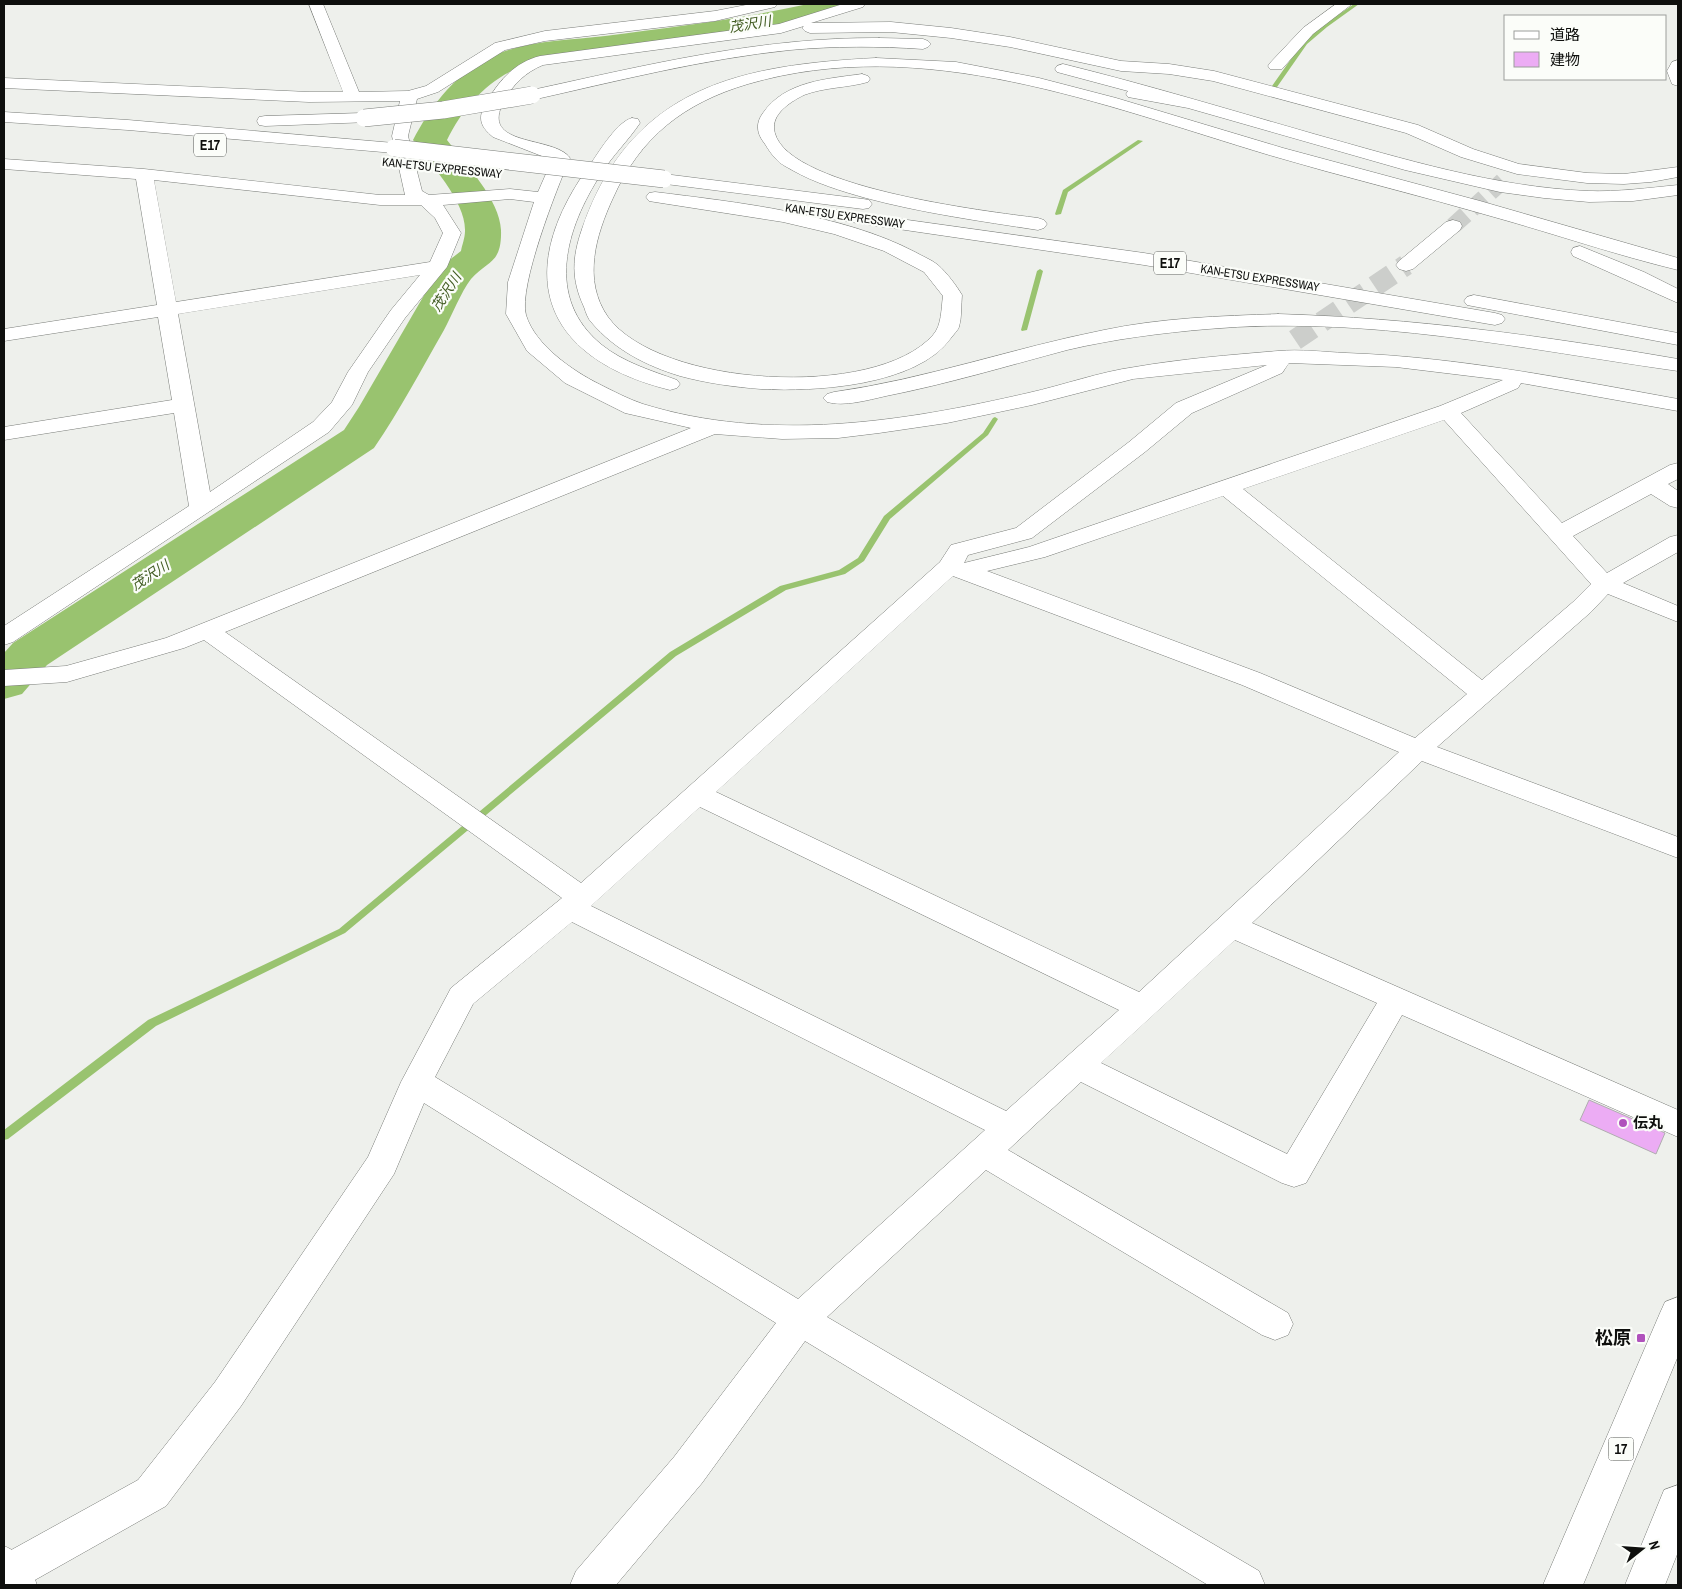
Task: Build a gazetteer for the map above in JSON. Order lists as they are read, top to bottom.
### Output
{
  "streets": {
    "main road": ["E17", "KAN-ETSU EXPRESSWAY", "17"]
  },
  "water": ["茂沢川"],
  "places": {
    "other": ["伝丸"],
    "transit": ["松原"]
  },
  "legend": ["道路", "建物"],
  "north": "right"
}
